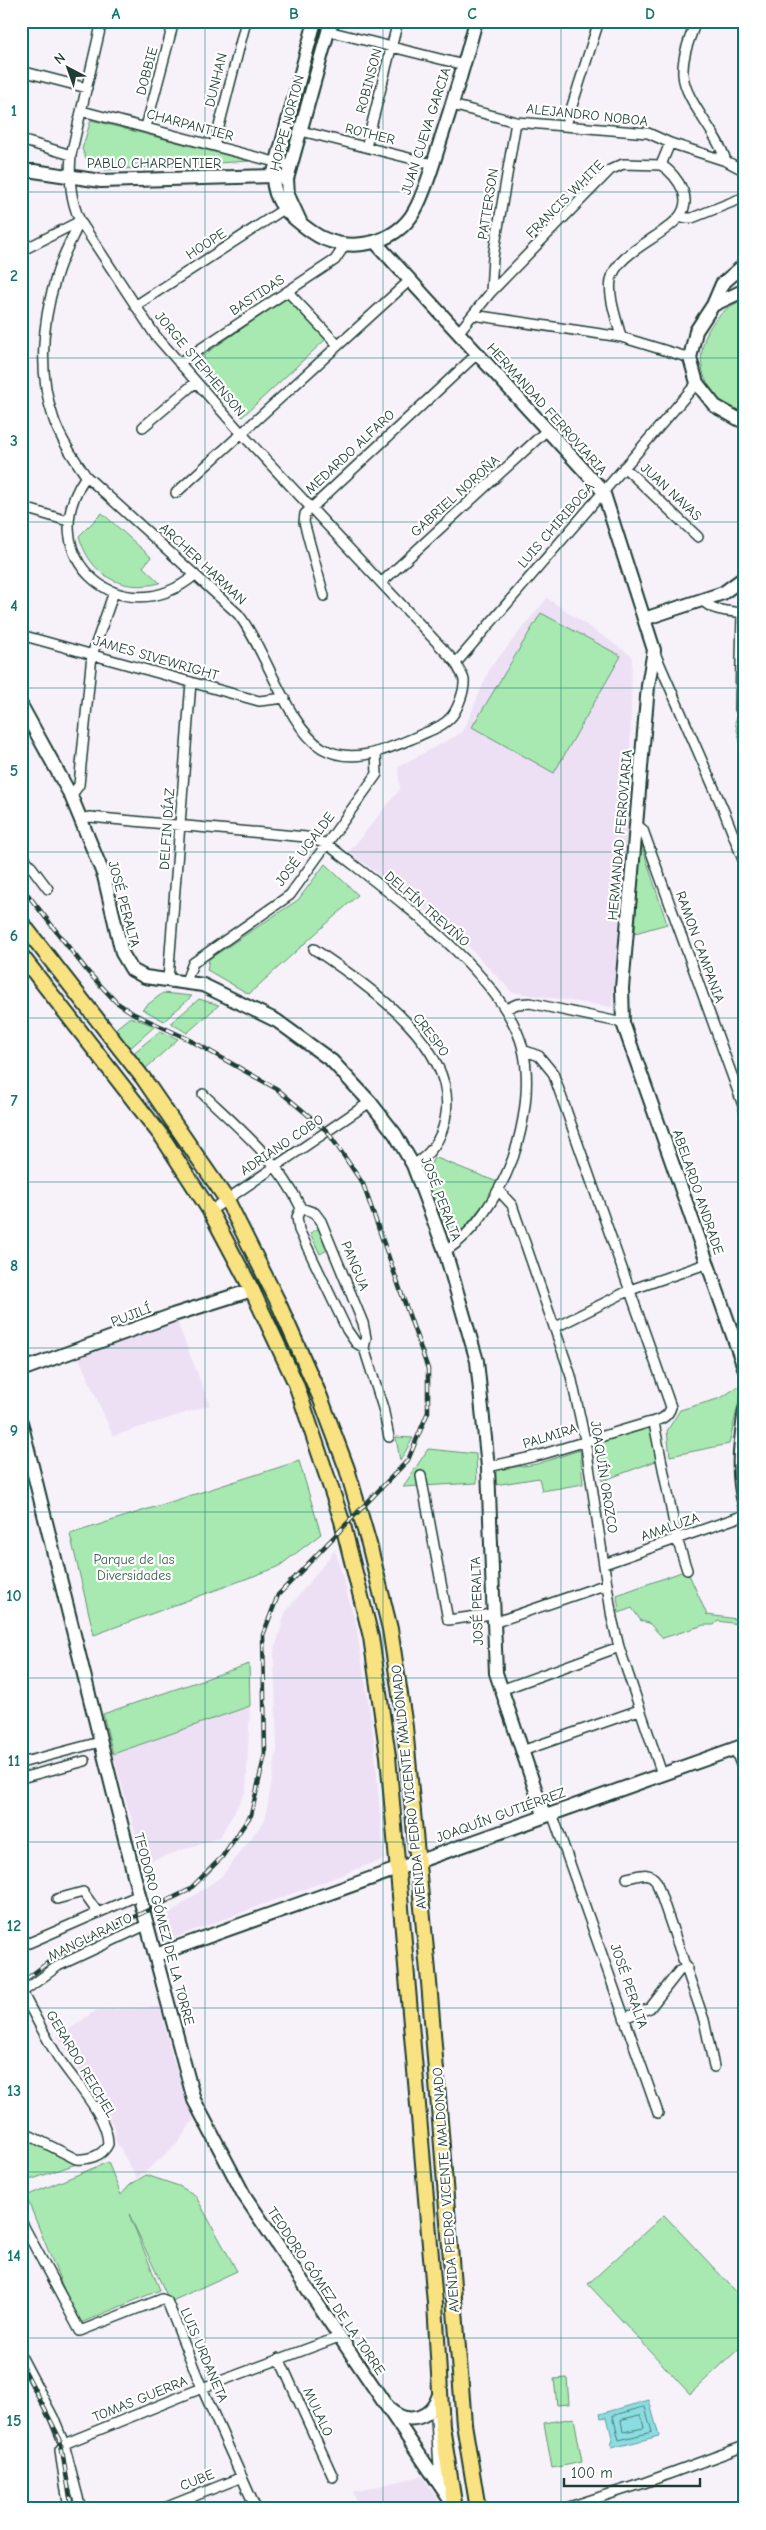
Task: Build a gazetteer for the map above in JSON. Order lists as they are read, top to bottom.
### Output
{
  "streets": {
    "main road": ["AVENIDA PEDRO VICENTE MALDONADO"],
    "street": [
      "DOBBIE",
      "DUNHAN",
      "ROBINSON",
      "ALEJANDRO NOBOA",
      "HOPPE NORTON",
      "CHARPANTIER",
      "JUAN CUEVA GARCIA",
      "ROTHER",
      "PABLO CHARPENTIER",
      "FRANCIS WHITE",
      "PATTERSON",
      "HOOPE",
      "BASTIDAS",
      "JORGE STEPHENSON",
      "HERMANDAD FERROVIARIA",
      "MEDARDO ALFARO",
      "JUAN NAVAS",
      "GABRIEL NOROÑA",
      "LUIS CHIRIBOGA",
      "ARCHER HARMAN",
      "JAMES SIVEWRIGHT",
      "DELFIN DÍAZ",
      "JOSÉ UGALDE",
      "JOSÉ PERALTA",
      "DELFÍN TREVIÑO",
      "RAMON CAMPANIA",
      "CRESPO",
      "ADRIANO COBO",
      "ABELARDO ANDRADE",
      "PANGUA",
      "PUJILÍ",
      "PALMIRA",
      "JOAQUÍN OROZCO",
      "AMALUZA",
      "JOAQUÍN GUTIÉRREZ",
      "TEODORO GÓMEZ DE LA TORRE",
      "MANGLARALTO",
      "GERARDO REICHEL",
      "LUIS URDANETA",
      "TOMAS GUERRA",
      "MULALO",
      "CUBE"
    ]
  },
  "crossings": [
    ["DOBBIE", "CHARPANTIER"],
    ["DUNHAN", "CHARPANTIER"],
    ["ROBINSON", "ROTHER"],
    ["ALEJANDRO NOBOA", "JUAN CUEVA GARCIA"],
    ["ALEJANDRO NOBOA", "PATTERSON"],
    ["HOPPE NORTON", "CHARPANTIER"],
    ["HOPPE NORTON", "JUAN CUEVA GARCIA"],
    ["HOPPE NORTON", "ROTHER"],
    ["HOPPE NORTON", "PABLO CHARPENTIER"],
    ["HOPPE NORTON", "HOOPE"],
    ["CHARPANTIER", "PABLO CHARPENTIER"],
    ["CHARPANTIER", "JORGE STEPHENSON"],
    ["JUAN CUEVA GARCIA", "ROTHER"],
    ["JUAN CUEVA GARCIA", "BASTIDAS"],
    ["PABLO CHARPENTIER", "JORGE STEPHENSON"],
    ["FRANCIS WHITE", "PATTERSON"],
    ["FRANCIS WHITE", "HERMANDAD FERROVIARIA"],
    ["HOOPE", "JORGE STEPHENSON"],
    ["BASTIDAS", "JORGE STEPHENSON"],
    ["JORGE STEPHENSON", "MEDARDO ALFARO"],
    ["JORGE STEPHENSON", "GABRIEL NOROÑA"],
    ["JORGE STEPHENSON", "LUIS CHIRIBOGA"],
    ["JORGE STEPHENSON", "ARCHER HARMAN"],
    ["HERMANDAD FERROVIARIA", "MEDARDO ALFARO"],
    ["HERMANDAD FERROVIARIA", "GABRIEL NOROÑA"],
    ["HERMANDAD FERROVIARIA", "LUIS CHIRIBOGA"],
    ["HERMANDAD FERROVIARIA", "RAMON CAMPANIA"],
    ["HERMANDAD FERROVIARIA", "ABELARDO ANDRADE"],
    ["JUAN NAVAS", "LUIS CHIRIBOGA"],
    ["LUIS CHIRIBOGA", "ARCHER HARMAN"],
    ["ARCHER HARMAN", "JAMES SIVEWRIGHT"],
    ["ARCHER HARMAN", "JOSÉ UGALDE"],
    ["JAMES SIVEWRIGHT", "DELFIN DÍAZ"],
    ["DELFIN DÍAZ", "JOSÉ PERALTA"],
    ["DELFIN DÍAZ", "DELFÍN TREVIÑO"],
    ["JOSÉ UGALDE", "JOSÉ PERALTA"],
    ["JOSÉ UGALDE", "DELFÍN TREVIÑO"],
    ["JOSÉ PERALTA", "DELFÍN TREVIÑO"],
    ["JOSÉ PERALTA", "CRESPO"],
    ["JOSÉ PERALTA", "ADRIANO COBO"],
    ["JOSÉ PERALTA", "PALMIRA"],
    ["JOSÉ PERALTA", "JOAQUÍN GUTIÉRREZ"],
    ["DELFÍN TREVIÑO", "JOAQUÍN OROZCO"],
    ["ADRIANO COBO", "PANGUA"],
    ["ADRIANO COBO", "AVENIDA PEDRO VICENTE MALDONADO"],
    ["PUJILÍ", "AVENIDA PEDRO VICENTE MALDONADO"],
    ["PALMIRA", "JOAQUÍN OROZCO"],
    ["JOAQUÍN OROZCO", "AMALUZA"],
    ["JOAQUÍN OROZCO", "JOAQUÍN GUTIÉRREZ"],
    ["AVENIDA PEDRO VICENTE MALDONADO", "JOAQUÍN GUTIÉRREZ"],
    ["AVENIDA PEDRO VICENTE MALDONADO", "TEODORO GÓMEZ DE LA TORRE"],
    ["JOAQUÍN GUTIÉRREZ", "TEODORO GÓMEZ DE LA TORRE"],
    ["TEODORO GÓMEZ DE LA TORRE", "MANGLARALTO"],
    ["TEODORO GÓMEZ DE LA TORRE", "TOMAS GUERRA"],
    ["MANGLARALTO", "GERARDO REICHEL"],
    ["LUIS URDANETA", "TOMAS GUERRA"],
    ["LUIS URDANETA", "CUBE"],
    ["TOMAS GUERRA", "MULALO"]
  ],
  "parks": ["Parque de las Diversidades"],
  "scale_bar": "100 m",
  "north": "top left",
  "grid": {
    "columns": [
      "A",
      "B",
      "C",
      "D"
    ],
    "rows": [
      "1",
      "2",
      "3",
      "4",
      "5",
      "6",
      "7",
      "8",
      "9",
      "10",
      "11",
      "12",
      "13",
      "14",
      "15"
    ]
  }
}
